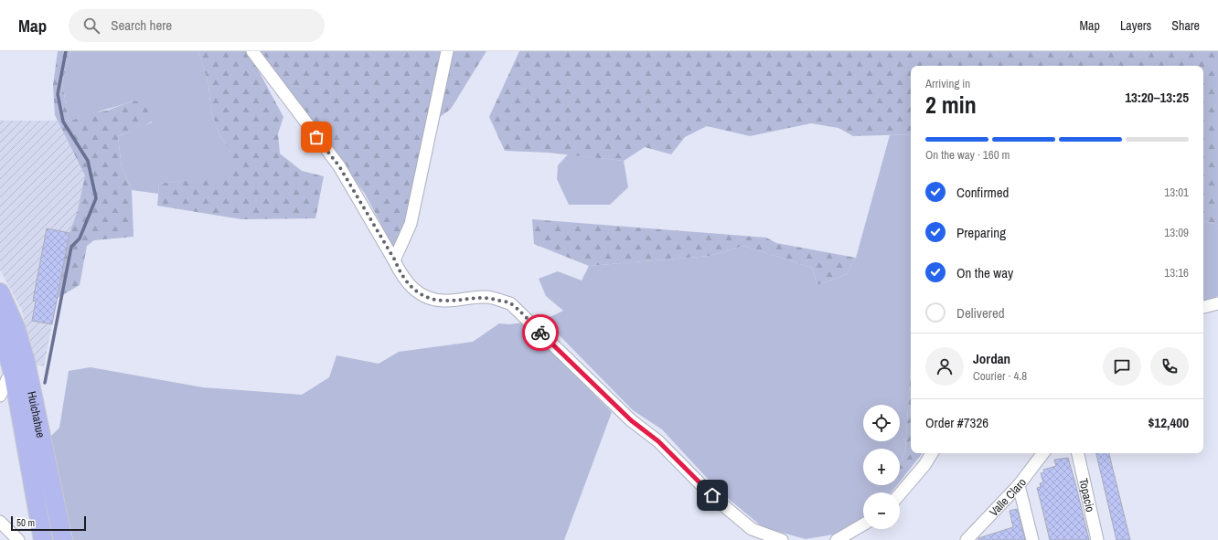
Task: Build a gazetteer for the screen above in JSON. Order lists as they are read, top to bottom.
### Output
{
  "streets": {
    "main road": ["Huichahue"],
    "street": ["Topacio", "Valle Claro"]
  },
  "scale_bar": "50 m",
  "page": {
    "header": "Map",
    "search": "Search here",
    "nav": ["Map", "Layers", "Share"],
    "heading": ["2 min", "Arriving in", "13:20–13:25"],
    "panel": [
      "Jordan",
      "Courier · 4.8",
      "Order #7326",
      "$12,400"
    ],
    "bar": "On the way · 160 m",
    "list": [
      ["Confirmed", "13:01"],
      ["Preparing", "13:09"],
      ["On the way", "13:16"],
      "Delivered"
    ],
    "map_buttons": ["+", "−"],
    "scale": "50 m"
  }
}
